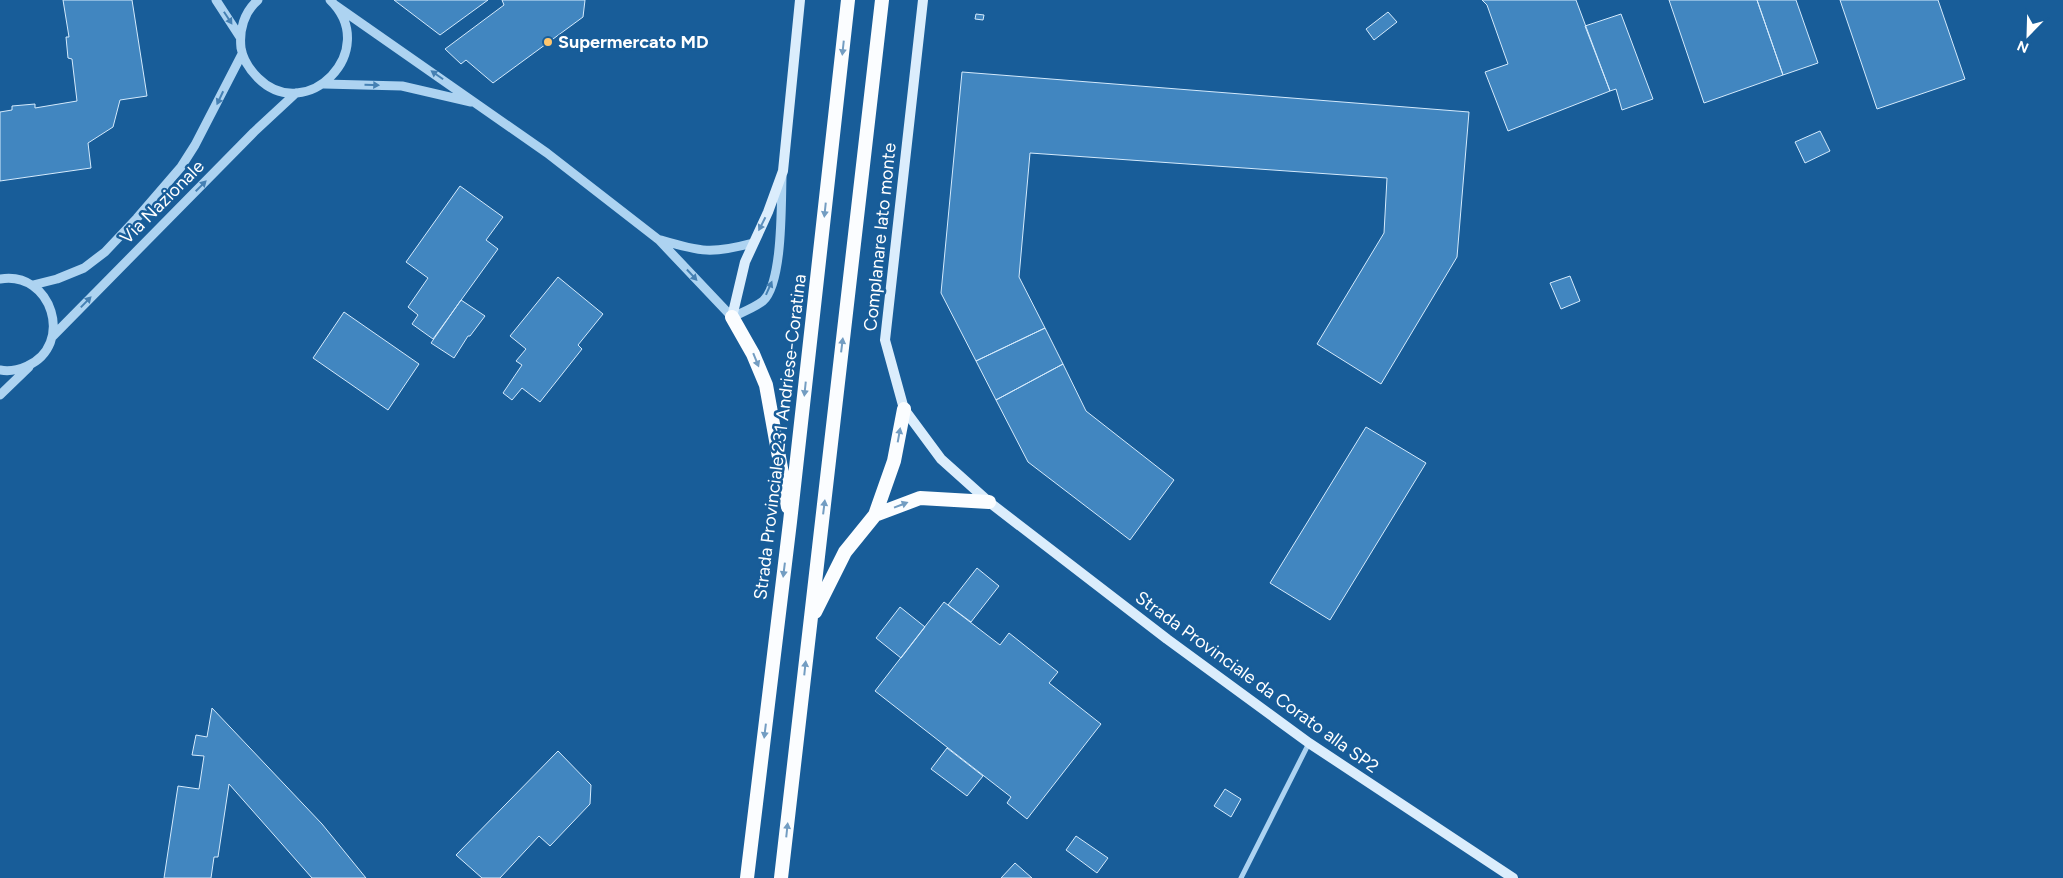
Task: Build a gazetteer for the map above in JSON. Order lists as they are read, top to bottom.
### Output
{
  "streets": {
    "highway": ["Strada Provinciale 231 Andriese-Coratina"],
    "main road": ["Complanare lato monte", "Strada Provinciale da Corato alla SP2"],
    "street": ["Via Nazionale"]
  },
  "crossings": [
    ["Complanare lato monte", "Strada Provinciale da Corato alla SP2"]
  ],
  "places": ["Supermercato MD"],
  "north": "bottom left"
}
